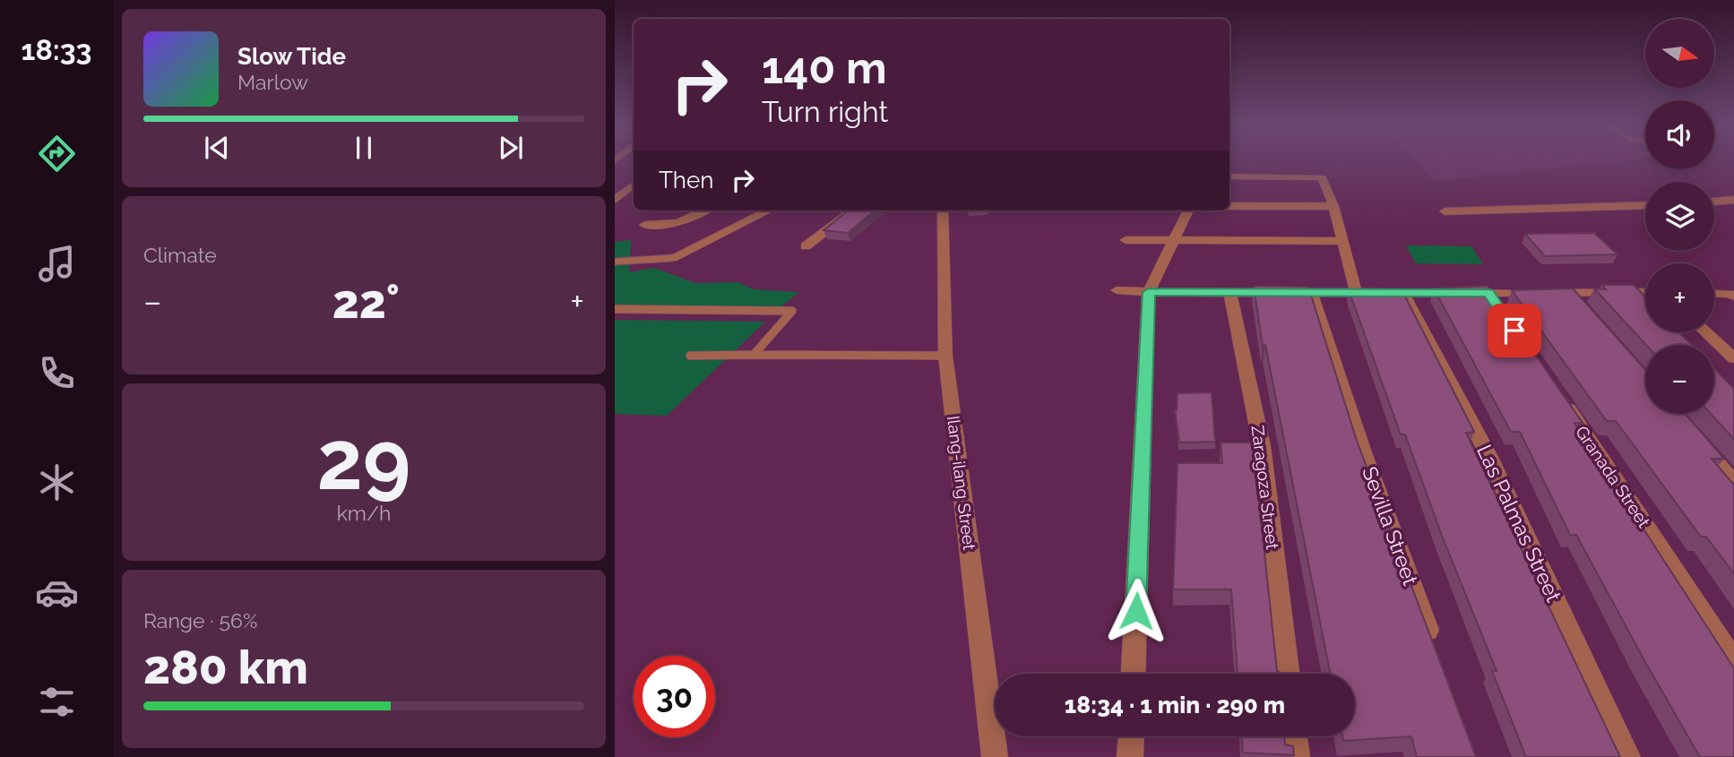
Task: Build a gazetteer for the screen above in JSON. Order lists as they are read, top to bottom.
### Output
{
  "streets": {
    "street": [
      "Granada Street",
      "Ilang-ilang Street",
      "Zaragoza Street",
      "Las Palmas Street",
      "Sevilla Street"
    ]
  },
  "north": "right",
  "page": {
    "tabs": "18:33",
    "map_buttons": ["+", "−"],
    "turn": ["140 m", "Turn right"],
    "song": ["Slow Tide", "Marlow"],
    "then": "Then",
    "tile": [
      "Climate",
      ["29", "km/h"],
      ["Range · 56%", "280 km"]
    ],
    "heat": ["−", "22°", "+"],
    "limit": "30",
    "trip": "18:34 · 1 min · 290 m"
  }
}
